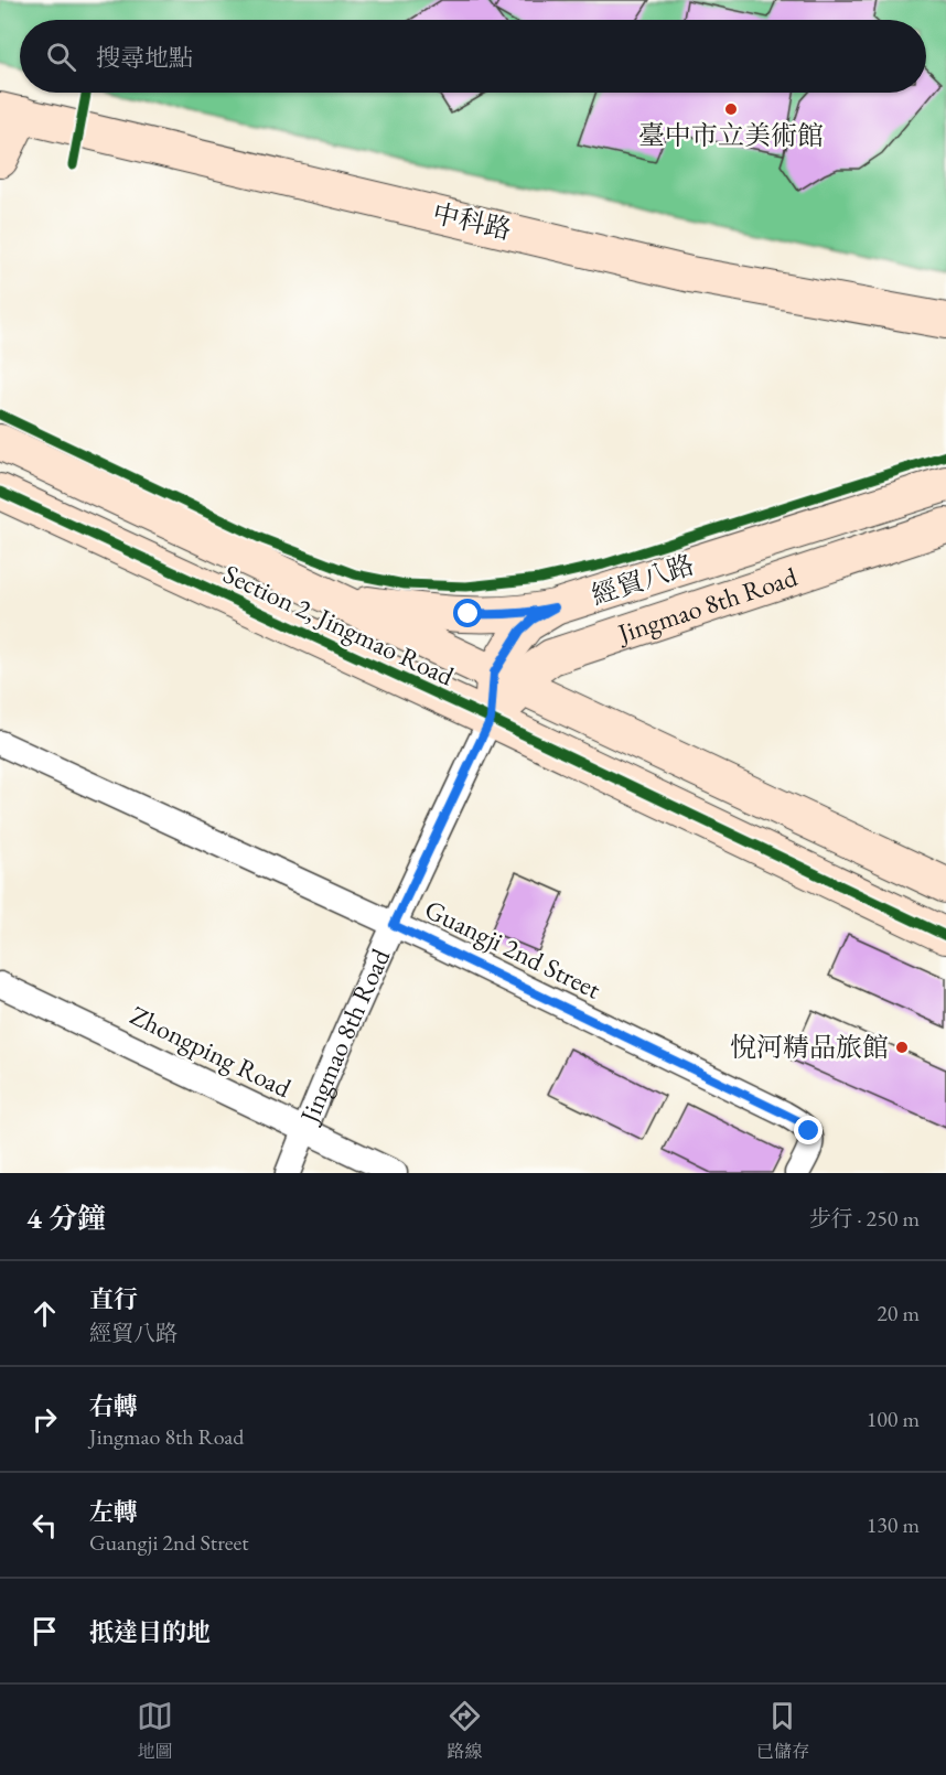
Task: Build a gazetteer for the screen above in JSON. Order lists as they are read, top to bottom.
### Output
{
  "streets": {
    "street": [
      "中科路",
      "經貿八路",
      "Jingmao 8th Road",
      "Section 2, Jingmao Road",
      "Guangji 2nd Street",
      "Zhongping Road"
    ]
  },
  "crossings": [
    ["經貿八路", "Jingmao 8th Road"],
    ["經貿八路", "Section 2, Jingmao Road"],
    ["Jingmao 8th Road", "Section 2, Jingmao Road"],
    ["Jingmao 8th Road", "Guangji 2nd Street"],
    ["Jingmao 8th Road", "Zhongping Road"]
  ],
  "places": ["臺中市立美術館", "悅河精品旅館"],
  "page": {
    "search": "搜尋地點",
    "heading": ["4 分鐘", "步行 · 250 m"],
    "list": [
      ["直行", "經貿八路", "20 m"],
      ["右轉", "Jingmao 8th Road", "100 m"],
      ["左轉", "Guangji 2nd Street", "130 m"],
      "抵達目的地"
    ],
    "nav": ["地圖", "路線", "已儲存"]
  }
}
